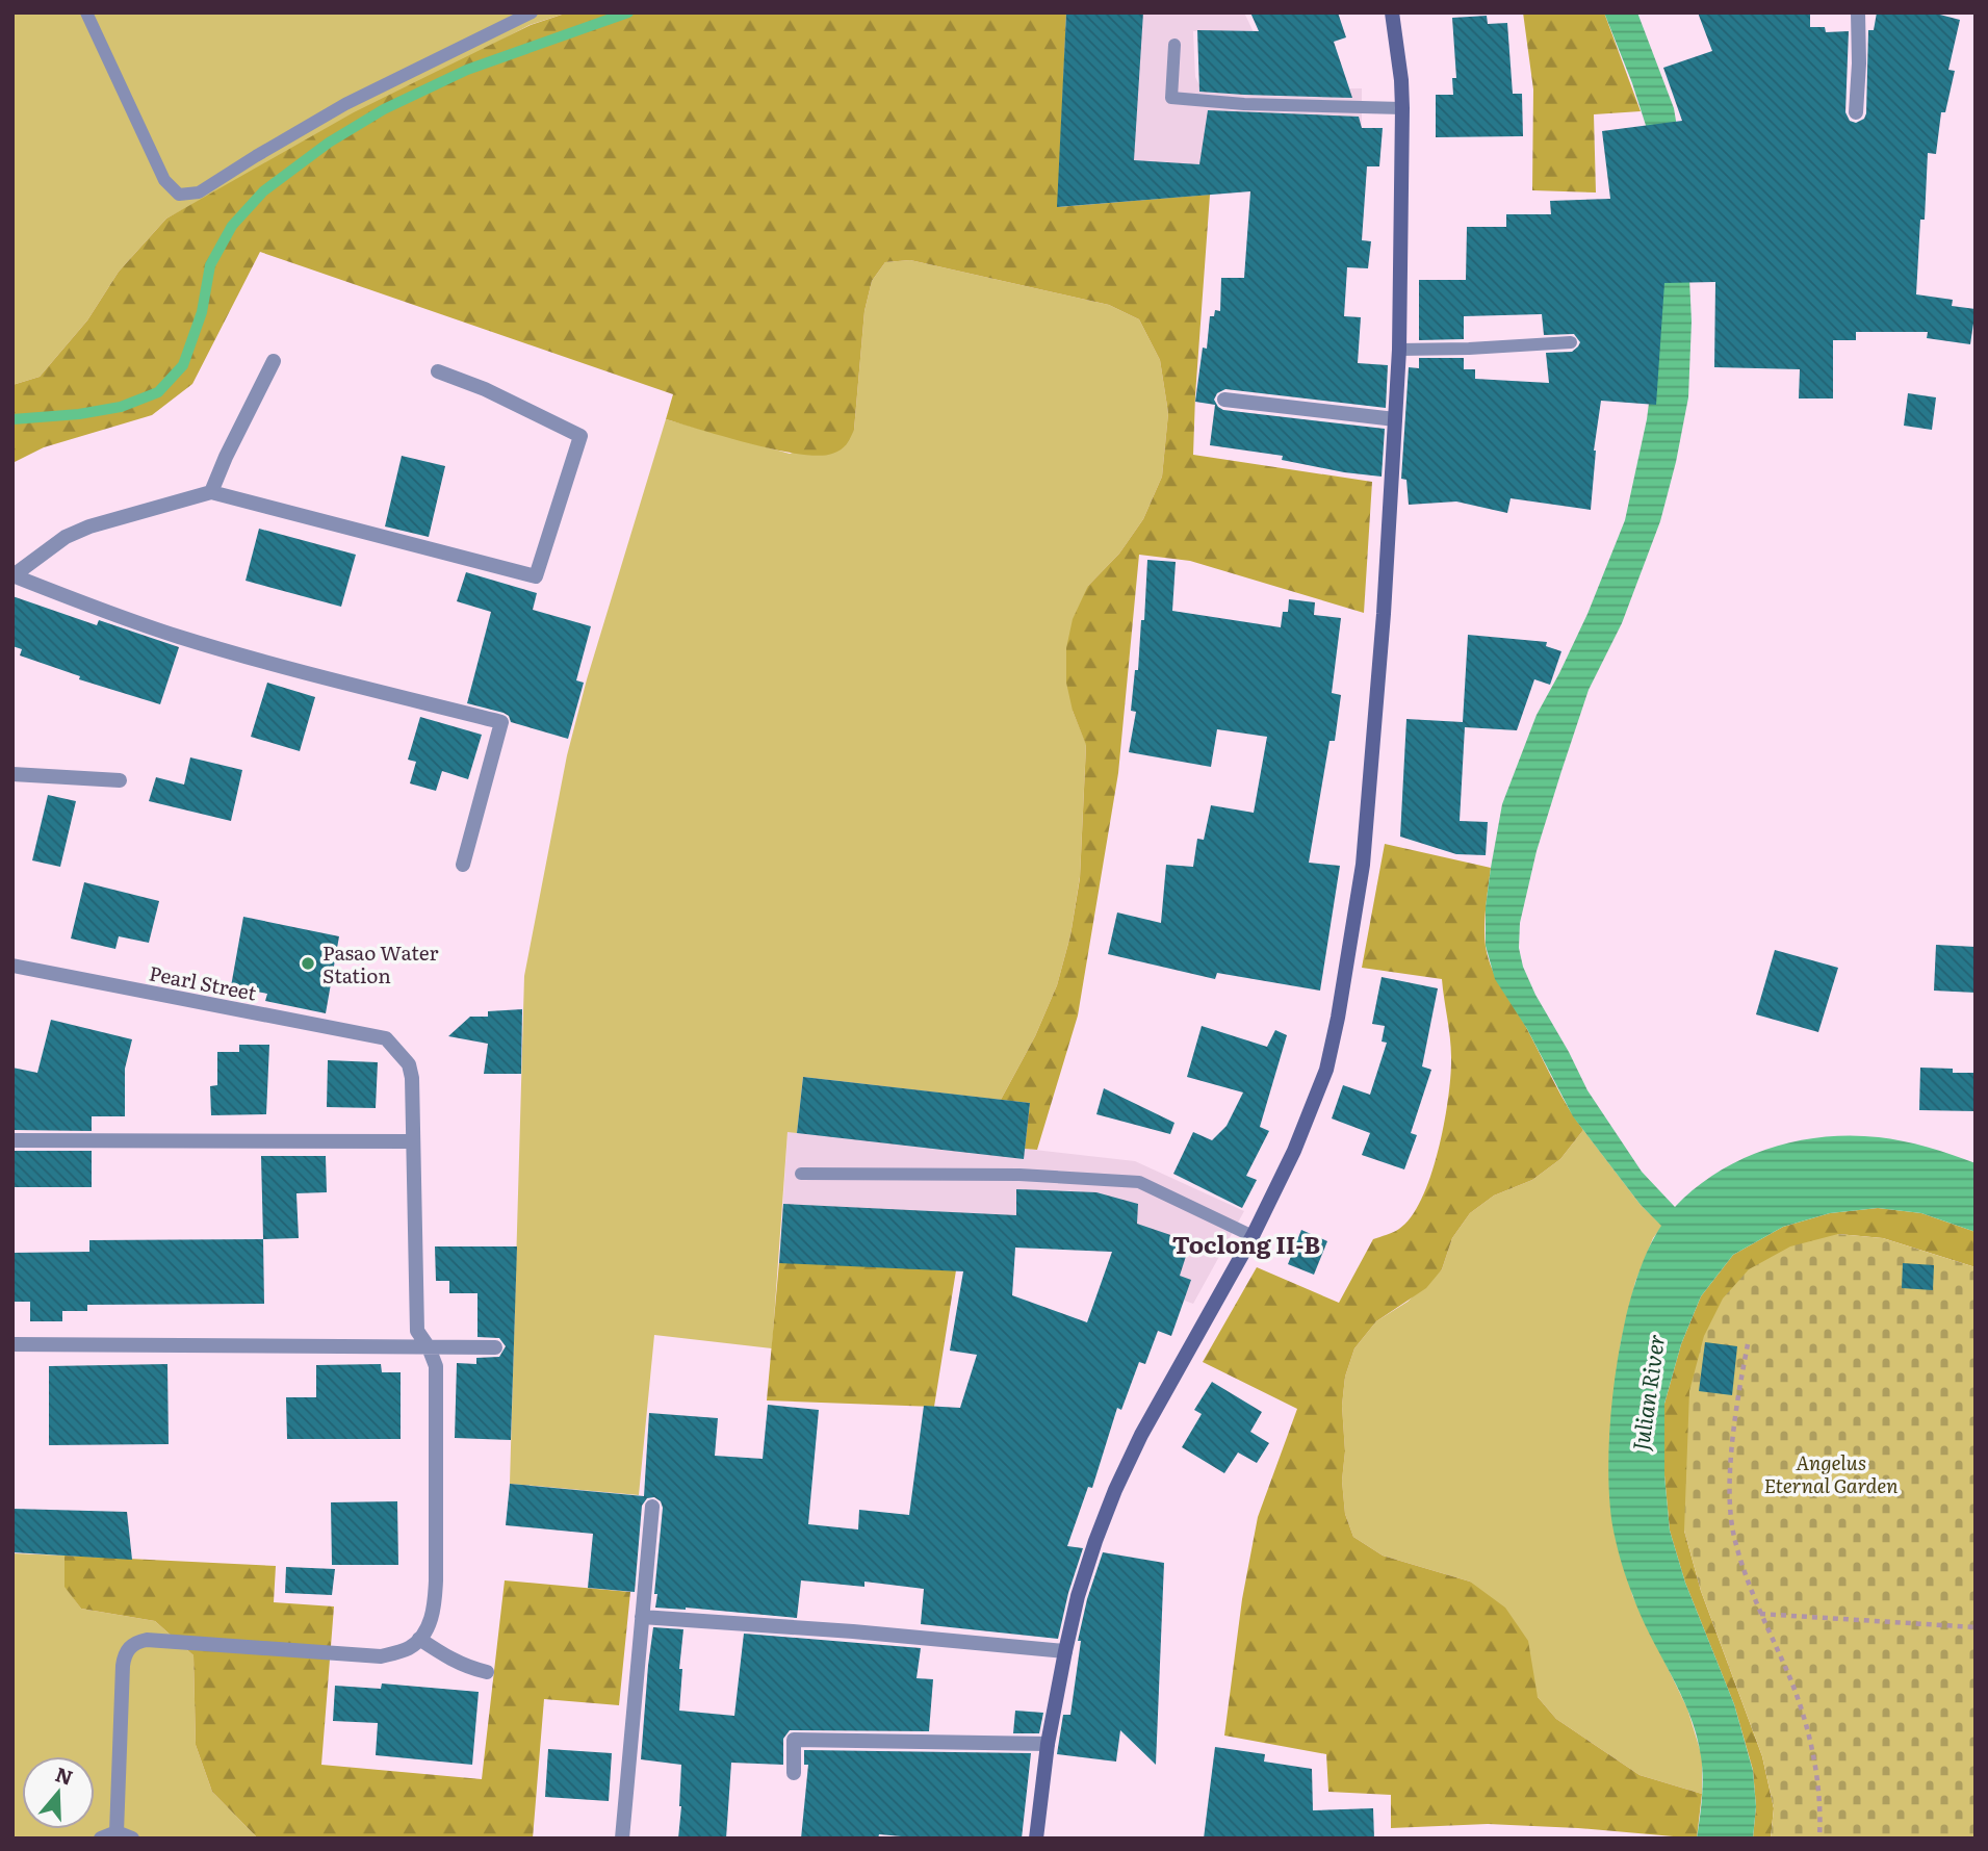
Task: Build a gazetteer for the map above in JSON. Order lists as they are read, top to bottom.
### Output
{
  "streets": {
    "street": ["Pearl Street"]
  },
  "districts": ["Toclong II-B"],
  "water": ["Julian River"],
  "parks": ["Angelus Eternal Garden"],
  "places": ["Pasao Water Station"],
  "north": "top"
}
